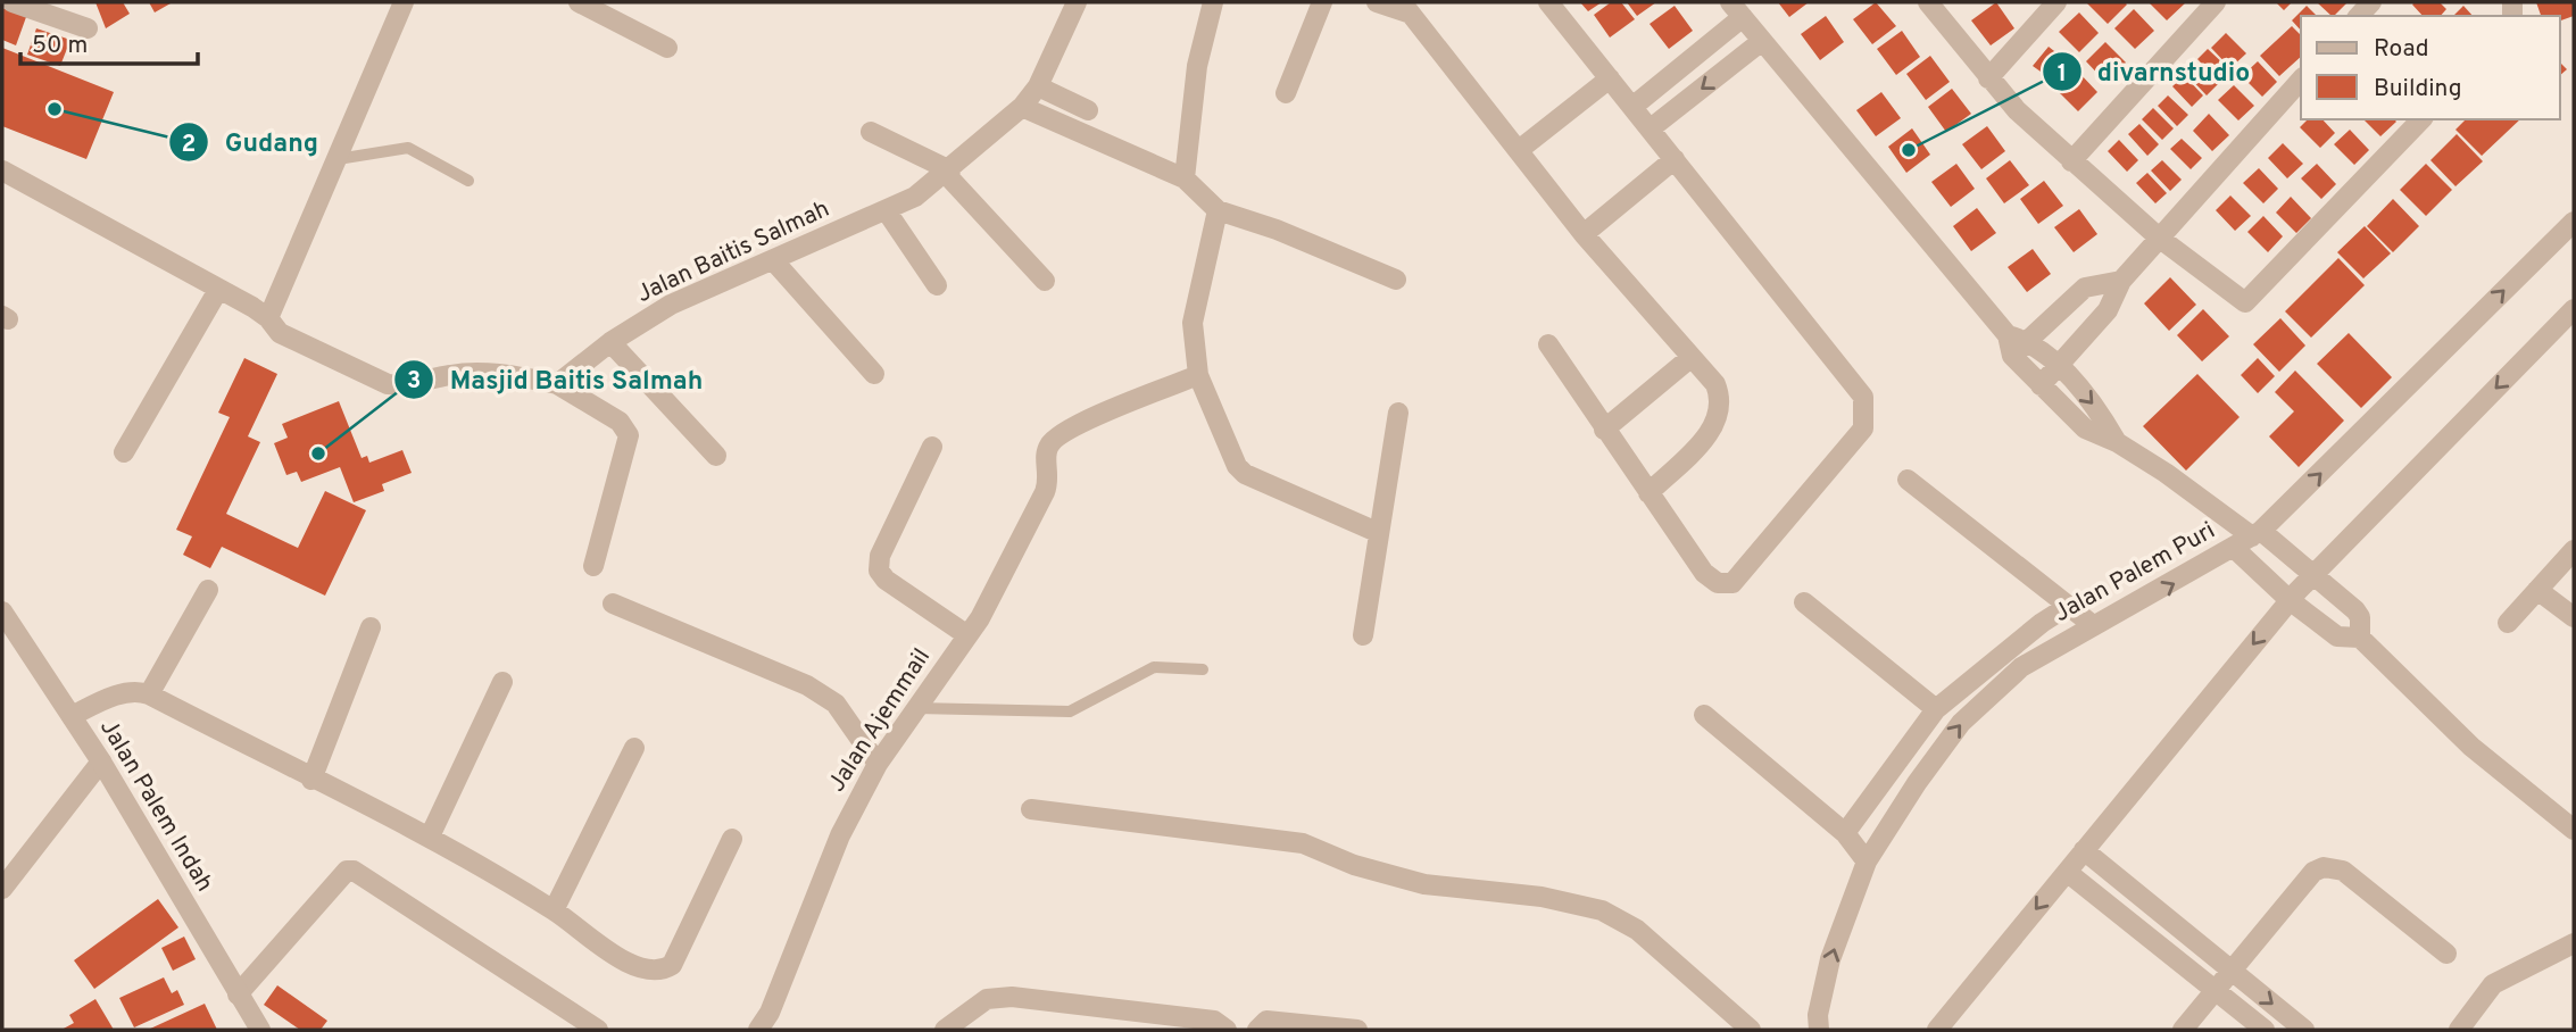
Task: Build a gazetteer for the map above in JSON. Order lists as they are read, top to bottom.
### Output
{
  "streets": {
    "street": [
      "Jalan Baitis Salmah",
      "Jalan Palem Puri",
      "Jalan Ajemmail",
      "Jalan Palem Indah"
    ]
  },
  "places": ["Gudang", "divarnstudio", "Masjid Baitis Salmah"],
  "legend": ["Road", "Building"],
  "scale_bar": "50 m"
}
